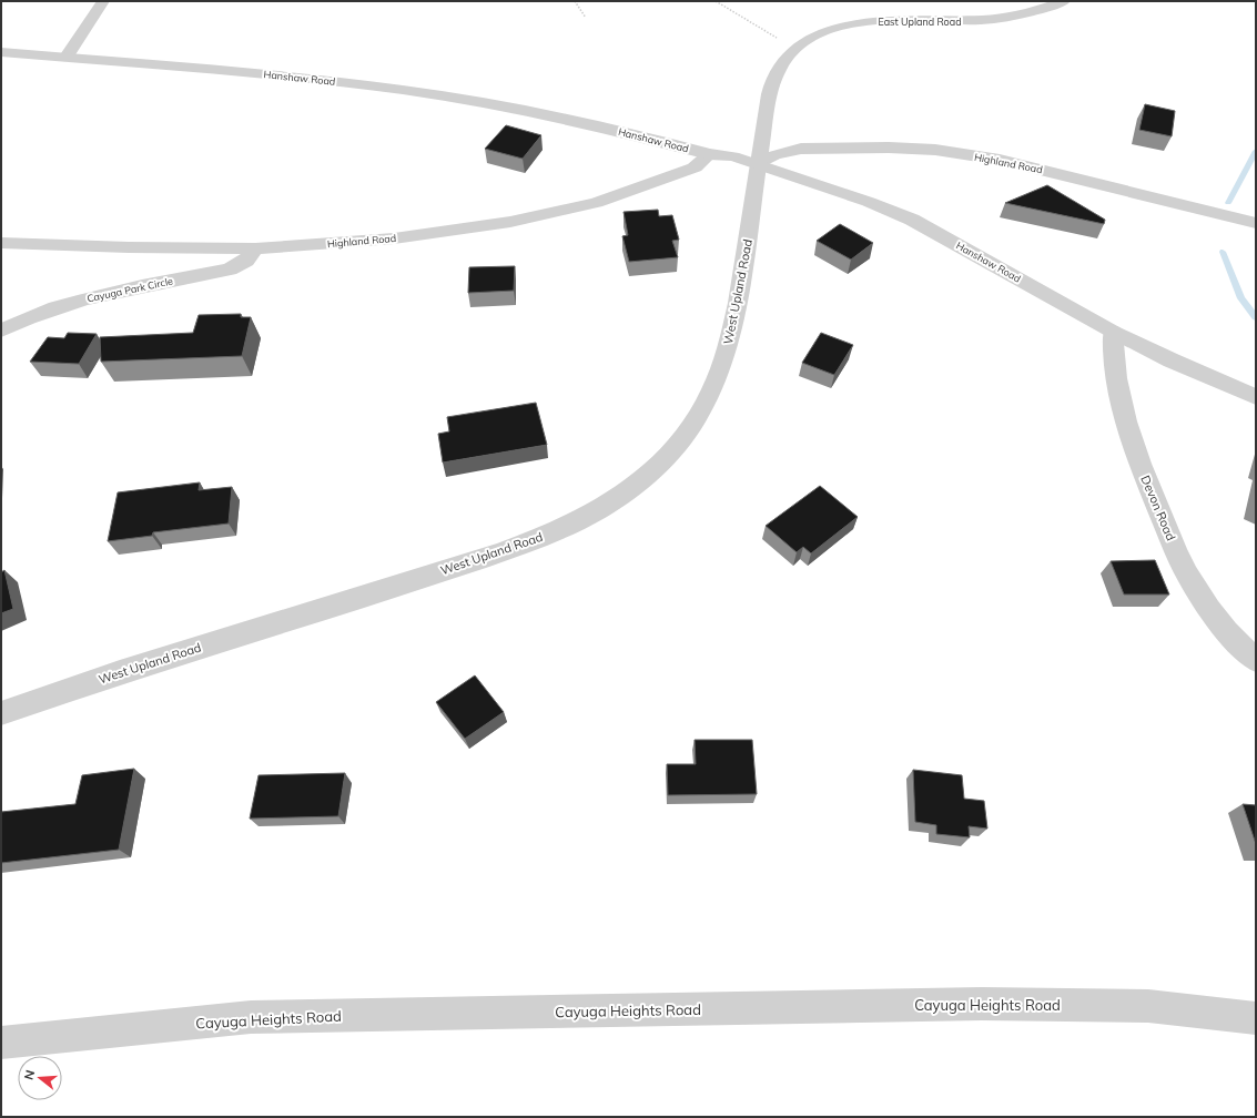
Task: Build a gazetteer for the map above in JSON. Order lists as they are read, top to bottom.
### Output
{
  "streets": {
    "street": [
      "East Upland Road",
      "Hanshaw Road",
      "Highland Road",
      "Cayuga Park Circle",
      "West Upland Road",
      "Devon Road",
      "Cayuga Heights Road"
    ]
  },
  "crossings": [
    ["East Upland Road", "Hanshaw Road"],
    ["East Upland Road", "Highland Road"],
    ["East Upland Road", "West Upland Road"],
    ["Hanshaw Road", "Highland Road"],
    ["Hanshaw Road", "West Upland Road"],
    ["Hanshaw Road", "Devon Road"],
    ["Highland Road", "Cayuga Park Circle"],
    ["Highland Road", "West Upland Road"]
  ],
  "north": "left"
}
